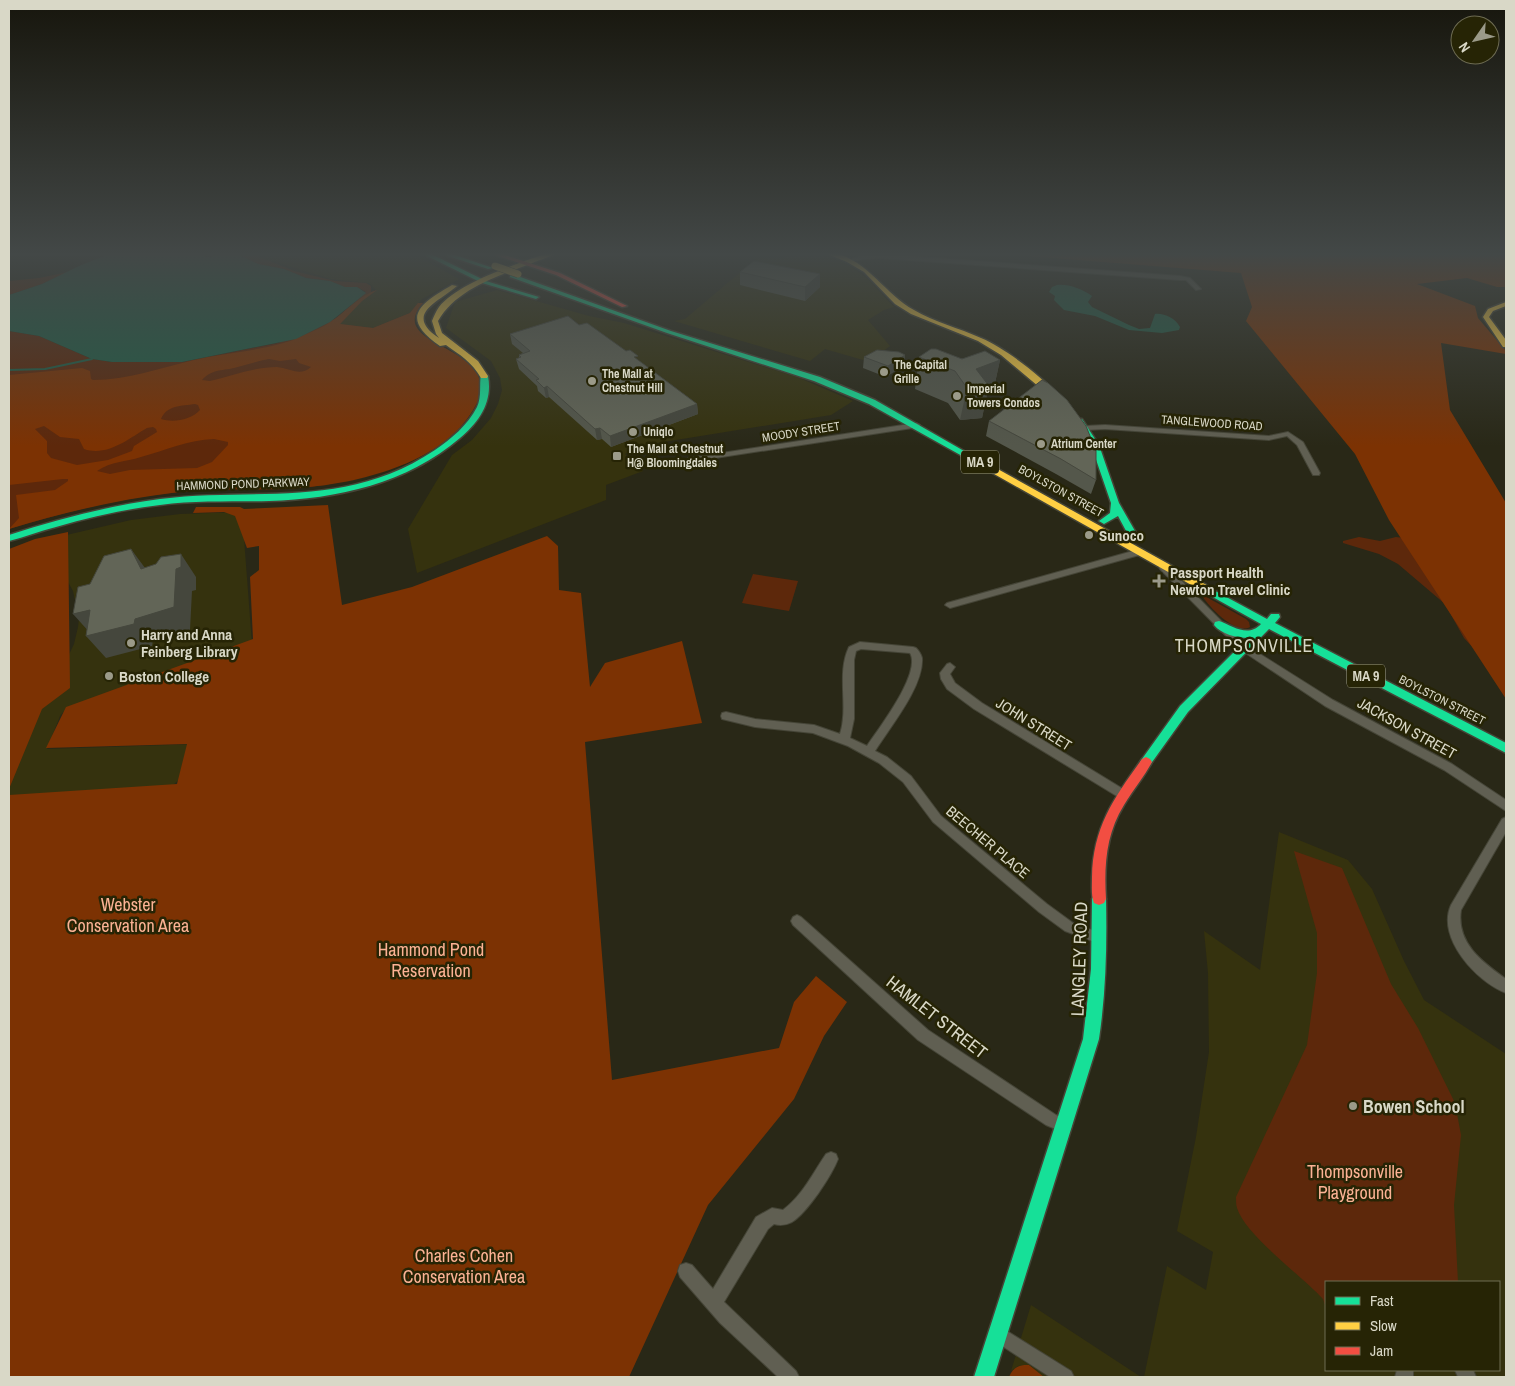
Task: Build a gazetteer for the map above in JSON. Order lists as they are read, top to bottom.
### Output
{
  "streets": {
    "main road": [
      "MA 9",
      "HAMMOND POND PARKWAY",
      "BOYLSTON STREET",
      "LANGLEY ROAD"
    ],
    "street": [
      "TANGLEWOOD ROAD",
      "MOODY STREET",
      "JOHN STREET",
      "JACKSON STREET",
      "BEECHER PLACE",
      "HAMLET STREET"
    ]
  },
  "crossings": [
    ["MOODY STREET", "BOYLSTON STREET"],
    ["BOYLSTON STREET", "JACKSON STREET"],
    ["BOYLSTON STREET", "LANGLEY ROAD"],
    ["JOHN STREET", "LANGLEY ROAD"],
    ["JACKSON STREET", "LANGLEY ROAD"],
    ["BEECHER PLACE", "LANGLEY ROAD"],
    ["LANGLEY ROAD", "HAMLET STREET"]
  ],
  "districts": ["THOMPSONVILLE"],
  "parks": [
    "Webster Conservation Area",
    "Hammond Pond Reservation",
    "Thompsonville Playground",
    "Charles Cohen Conservation Area"
  ],
  "places": {
    "other": [
      "The Capital Grille",
      "The Mall at Chestnut Hill",
      "Imperial Towers Condos",
      "Uniqlo",
      "Atrium Center",
      "Sunoco",
      "Harry and Anna Feinberg Library",
      "Boston College",
      "Bowen School"
    ],
    "transit": ["The Mall at Chestnut H@ Bloomingdales"],
    "health": ["Passport Health Newton Travel Clinic"]
  },
  "legend": ["Fast", "Slow", "Jam"],
  "north": "bottom left"
}
